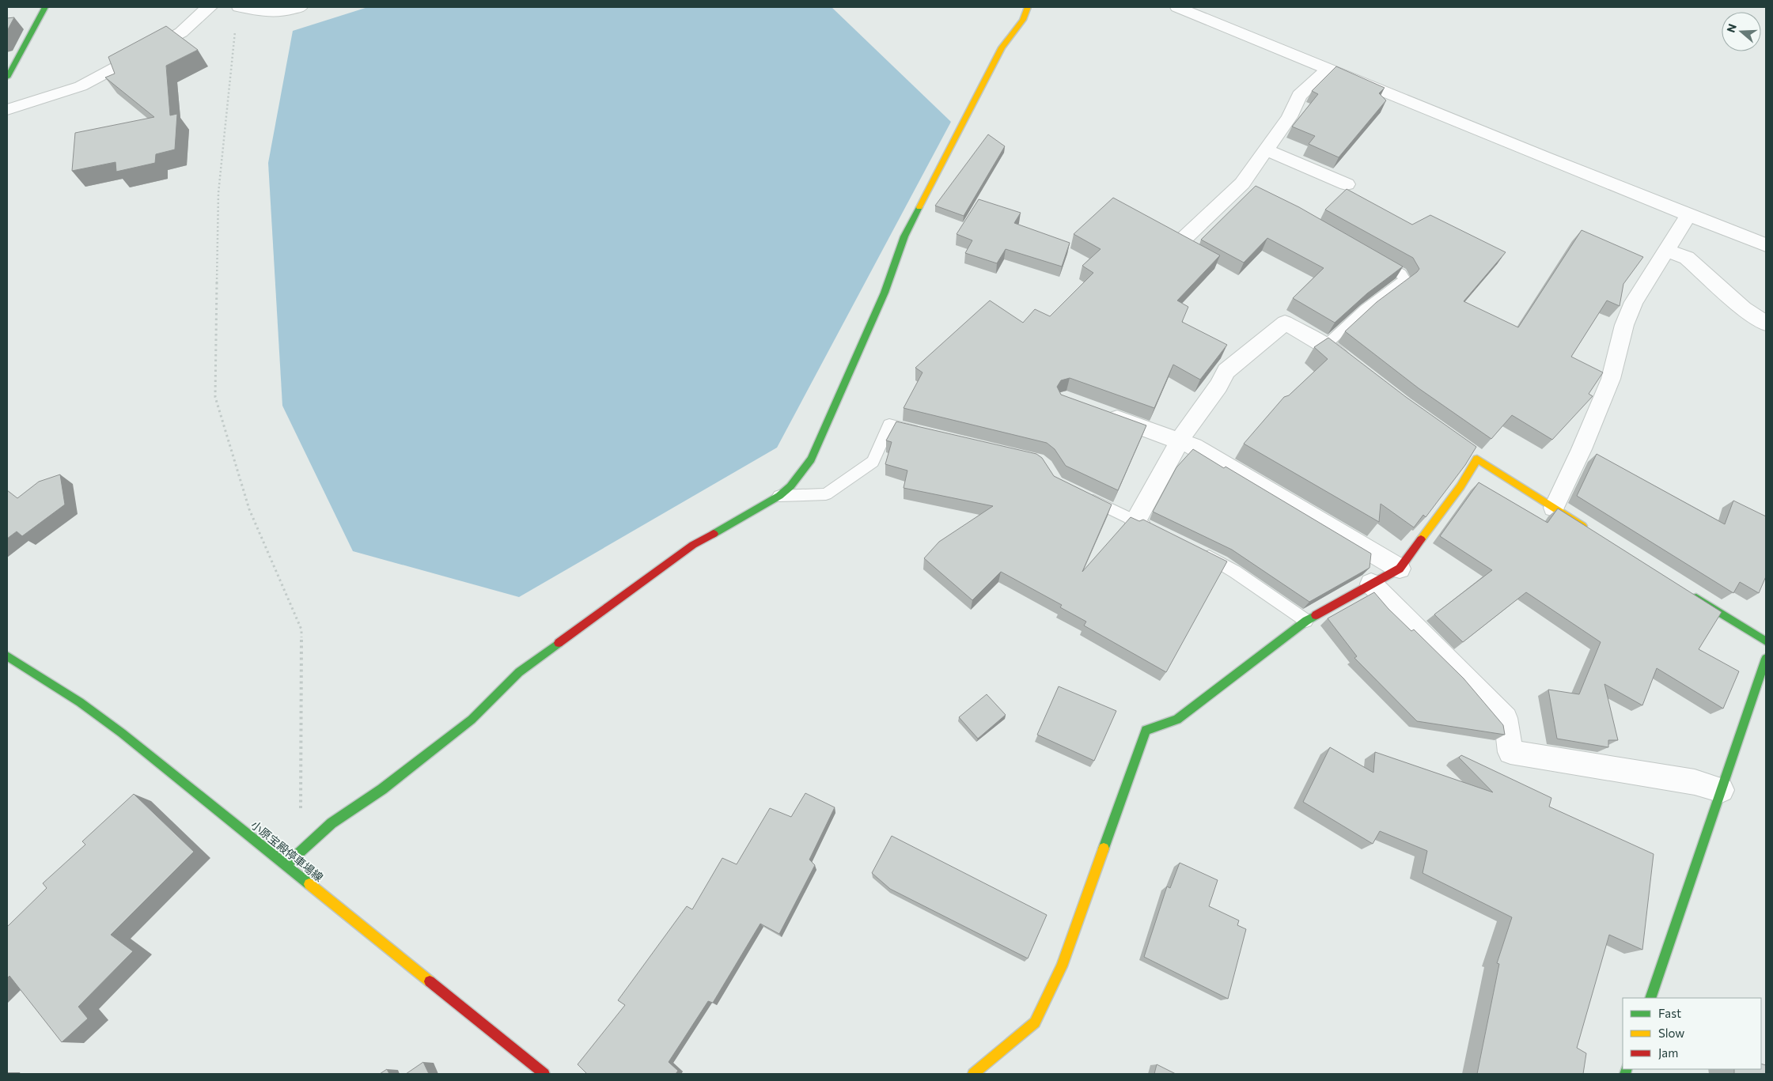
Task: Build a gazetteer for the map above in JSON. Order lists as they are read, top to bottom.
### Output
{
  "streets": {
    "street": ["小原宝殿停車場線"]
  },
  "legend": ["Fast", "Slow", "Jam"],
  "north": "left"
}
